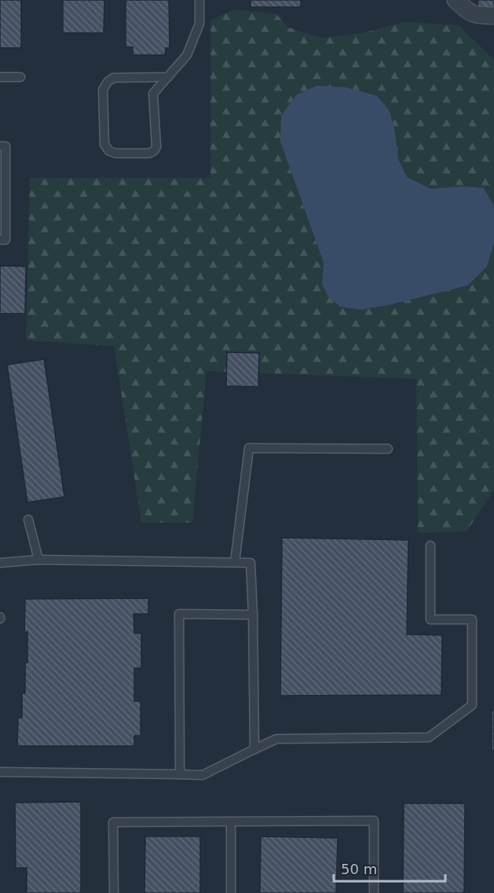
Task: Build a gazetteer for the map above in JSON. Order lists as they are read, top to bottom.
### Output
{
  "scale_bar": "50 m"
}
